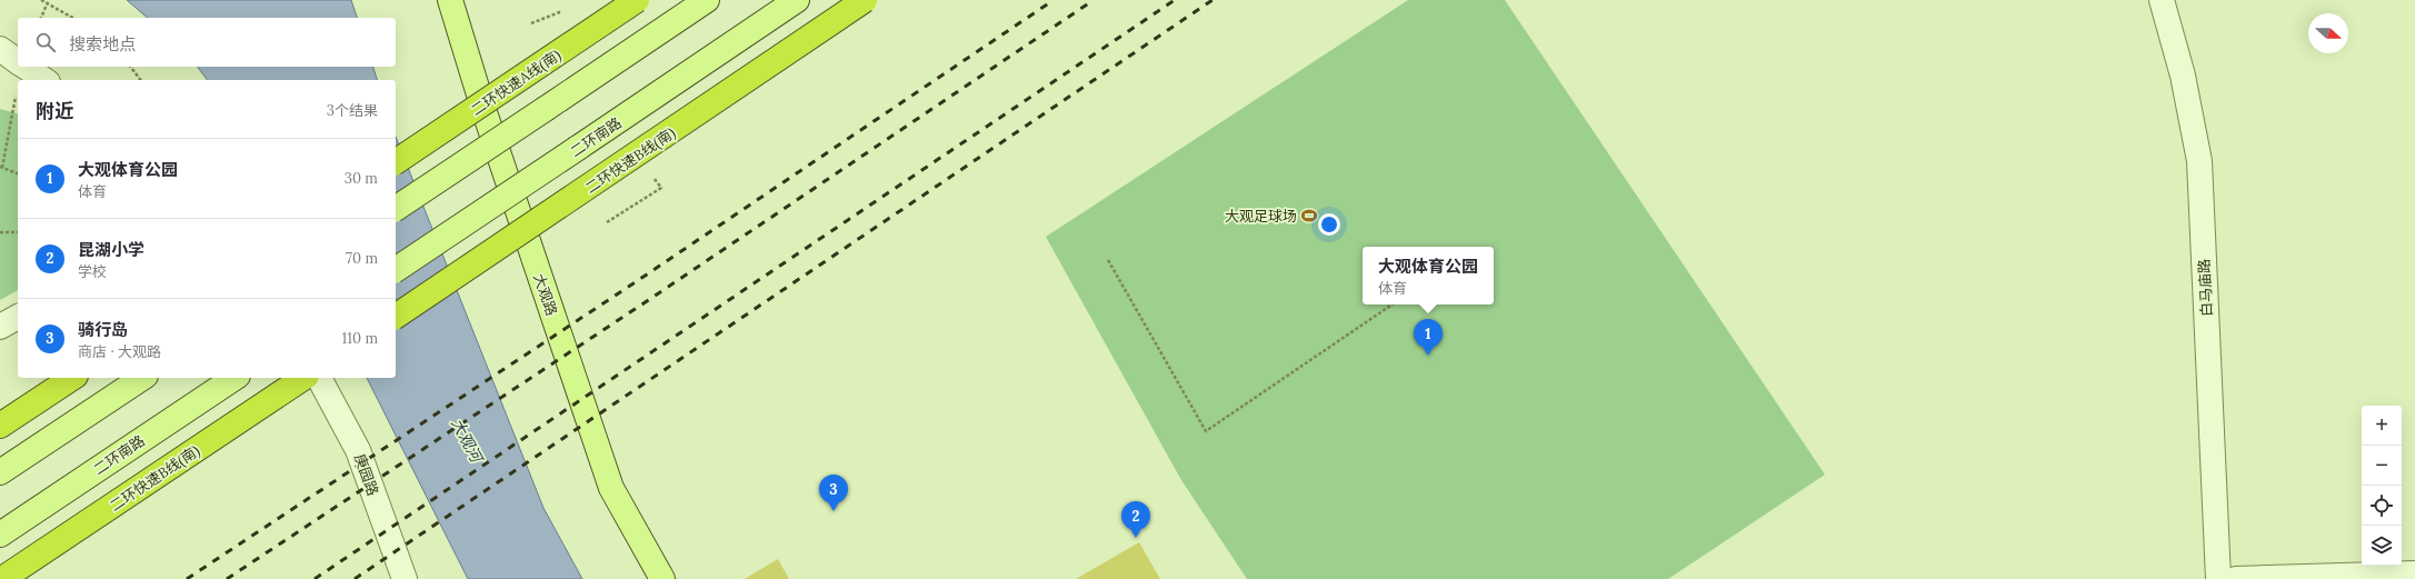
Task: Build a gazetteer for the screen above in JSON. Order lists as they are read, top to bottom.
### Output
{
  "streets": {
    "highway": ["二环快速A线(南)", "二环快速B线(南)"],
    "main road": ["二环南路", "大观路"],
    "street": ["白马庙路", "庚园路"]
  },
  "water": ["大观河"],
  "places": {
    "sports": ["大观足球场"]
  },
  "north": "right",
  "page": {
    "search": "搜索地点",
    "heading": ["附近", "3个结果"],
    "list": [
      {
        "mark": "1",
        "name": "大观体育公园",
        "note": "体育",
        "value": "30 m"
      },
      {
        "mark": "2",
        "name": "昆湖小学",
        "note": "学校",
        "value": "70 m"
      },
      {
        "mark": "3",
        "name": "骑行岛",
        "note": "商店 · 大观路",
        "value": "110 m"
      }
    ],
    "popup": ["大观体育公园", "体育"],
    "pins": ["1", "3", "2"],
    "map_buttons": ["+", "−"]
  }
}
